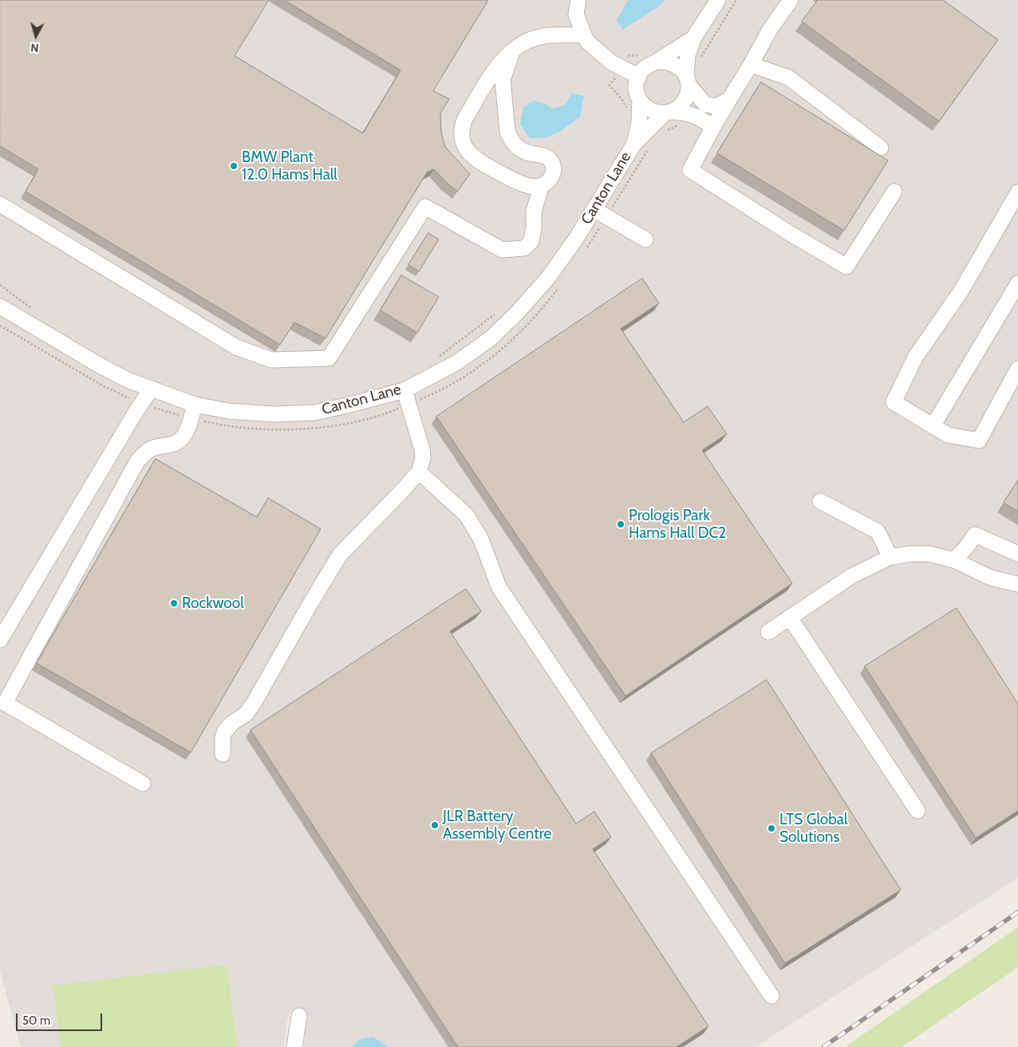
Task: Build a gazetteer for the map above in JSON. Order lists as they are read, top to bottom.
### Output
{
  "streets": {
    "street": ["Canton Lane"]
  },
  "places": [
    "BMW Plant 12.0 Hams Hall",
    "Prologis Park Hams Hall DC2",
    "Rockwool",
    "JLR Battery Assembly Centre",
    "LTS Global Solutions"
  ],
  "scale_bar": "50 m",
  "north": "bottom"
}
